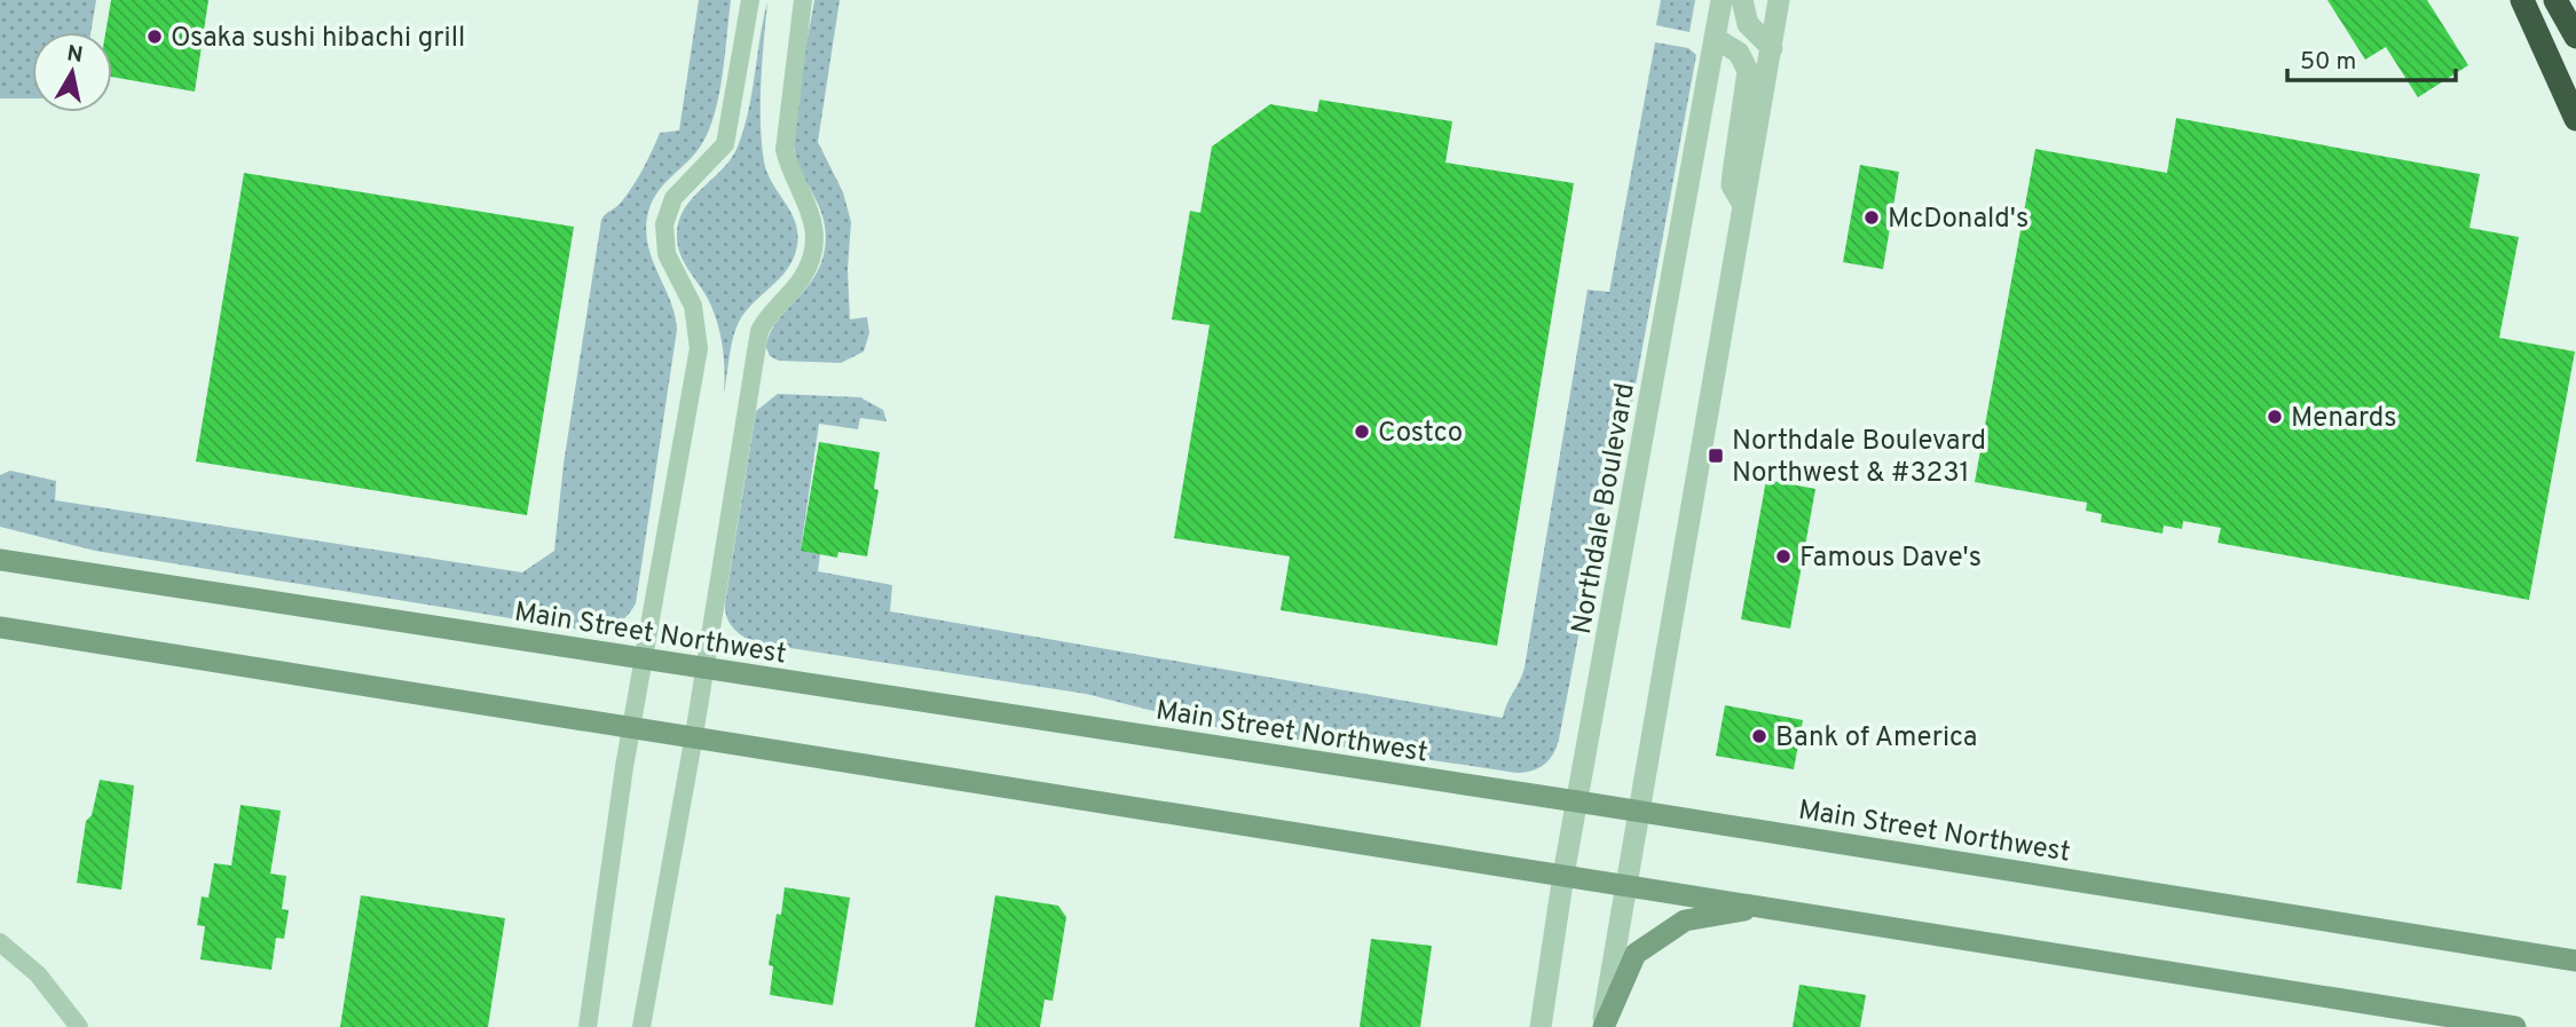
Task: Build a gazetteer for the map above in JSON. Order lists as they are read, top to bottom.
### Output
{
  "streets": {
    "main road": ["Main Street Northwest"],
    "street": ["Northdale Boulevard"]
  },
  "crossings": [
    ["Northdale Boulevard", "Main Street Northwest"]
  ],
  "places": {
    "other": [
      "Osaka sushi hibachi grill",
      "McDonald's",
      "Menards",
      "Costco",
      "Famous Dave's",
      "Bank of America"
    ],
    "transit": ["Northdale Boulevard Northwest & #3231"]
  },
  "scale_bar": "50 m",
  "north": "top"
}
